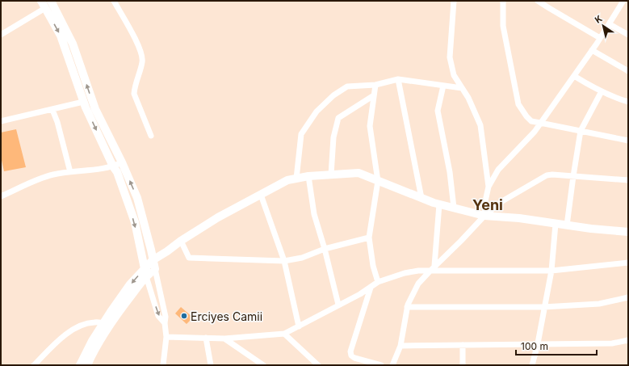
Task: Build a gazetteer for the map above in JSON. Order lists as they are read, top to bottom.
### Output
{
  "districts": ["Yeni"],
  "places": ["Erciyes Camii"],
  "scale_bar": "100 m",
  "north": "top left"
}
